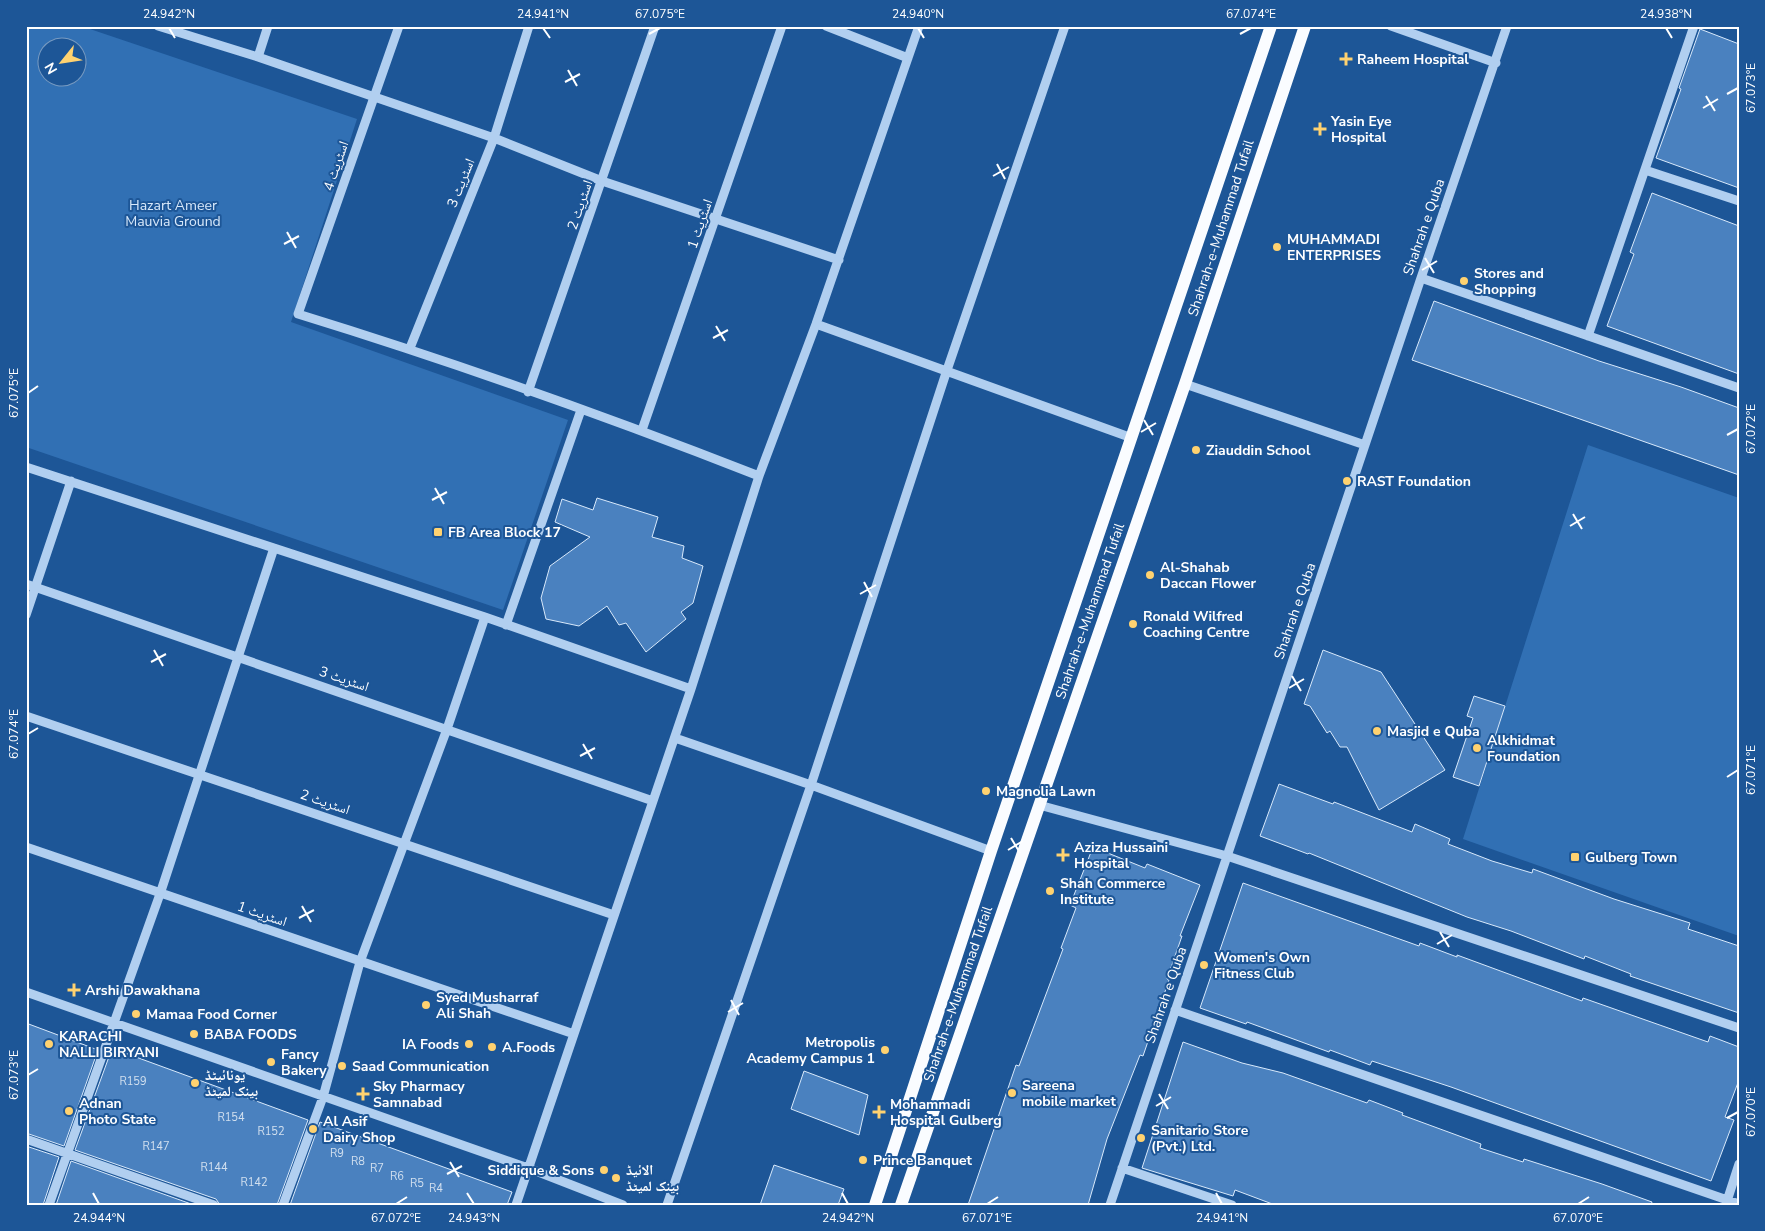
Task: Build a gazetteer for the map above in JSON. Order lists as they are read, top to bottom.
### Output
{
  "streets": {
    "main road": ["Shahrah-e-Muhammad Tufail"],
    "street": [
      "اسٹریٹ 4",
      "اسٹریٹ 3",
      "اسٹریٹ 2",
      "اسٹریٹ 1",
      "Shahrah e Quba"
    ]
  },
  "crossings": [
    ["اسٹریٹ 4", "اسٹریٹ 3"]
  ],
  "parks": ["Hazart Ameer Mauvia Ground"],
  "places": {
    "health": [
      "Raheem Hospital",
      "Yasin Eye Hospital",
      "Aziza Hussaini Hospital",
      "Arshi Dawakhana",
      "Sky Pharmacy Samnabad",
      "Mohammadi Hospital Gulberg"
    ],
    "other": [
      "MUHAMMADI ENTERPRISES",
      "Stores and Shopping",
      "Ziauddin School",
      "RAST Foundation",
      "Al-Shahab Daccan Flower",
      "Ronald Wilfred Coaching Centre",
      "Masjid e Quba",
      "Alkhidmat Foundation",
      "Magnolia Lawn",
      "Shah Commerce Institute",
      "Women's Own Fitness Club",
      "Syed Musharraf Ali Shah",
      "Mamaa Food Corner",
      "BABA FOODS",
      "KARACHI NALLI BIRYANI",
      "IA Foods",
      "A.Foods",
      "Metropolis Academy Campus 1",
      "Fancy Bakery",
      "Saad Communication",
      "یونائیٹڈ بینک لمیٹڈ",
      "Sareena mobile market",
      "Adnan Photo State",
      "Al Asif Dairy Shop",
      "Sanitario Store (Pvt.) Ltd.",
      "Prince Banquet",
      "Siddique & Sons",
      "الائیڈ بینک لمیٹڈ"
    ],
    "transit": ["FB Area Block 17", "Gulberg Town"]
  },
  "house_numbers": [
    "R159",
    "R154",
    "R152",
    "R147",
    "R9",
    "R8",
    "R144",
    "R7",
    "R6",
    "R142",
    "R5",
    "R4"
  ],
  "north": "bottom left",
  "coordinates": [
    "24.942°N",
    "24.941°N",
    "67.075°E",
    "24.940°N",
    "67.074°E",
    "24.938°N",
    "67.073°E",
    "67.072°E",
    "67.071°E",
    "67.070°E",
    "24.944°N",
    "24.943°N"
  ]
}
